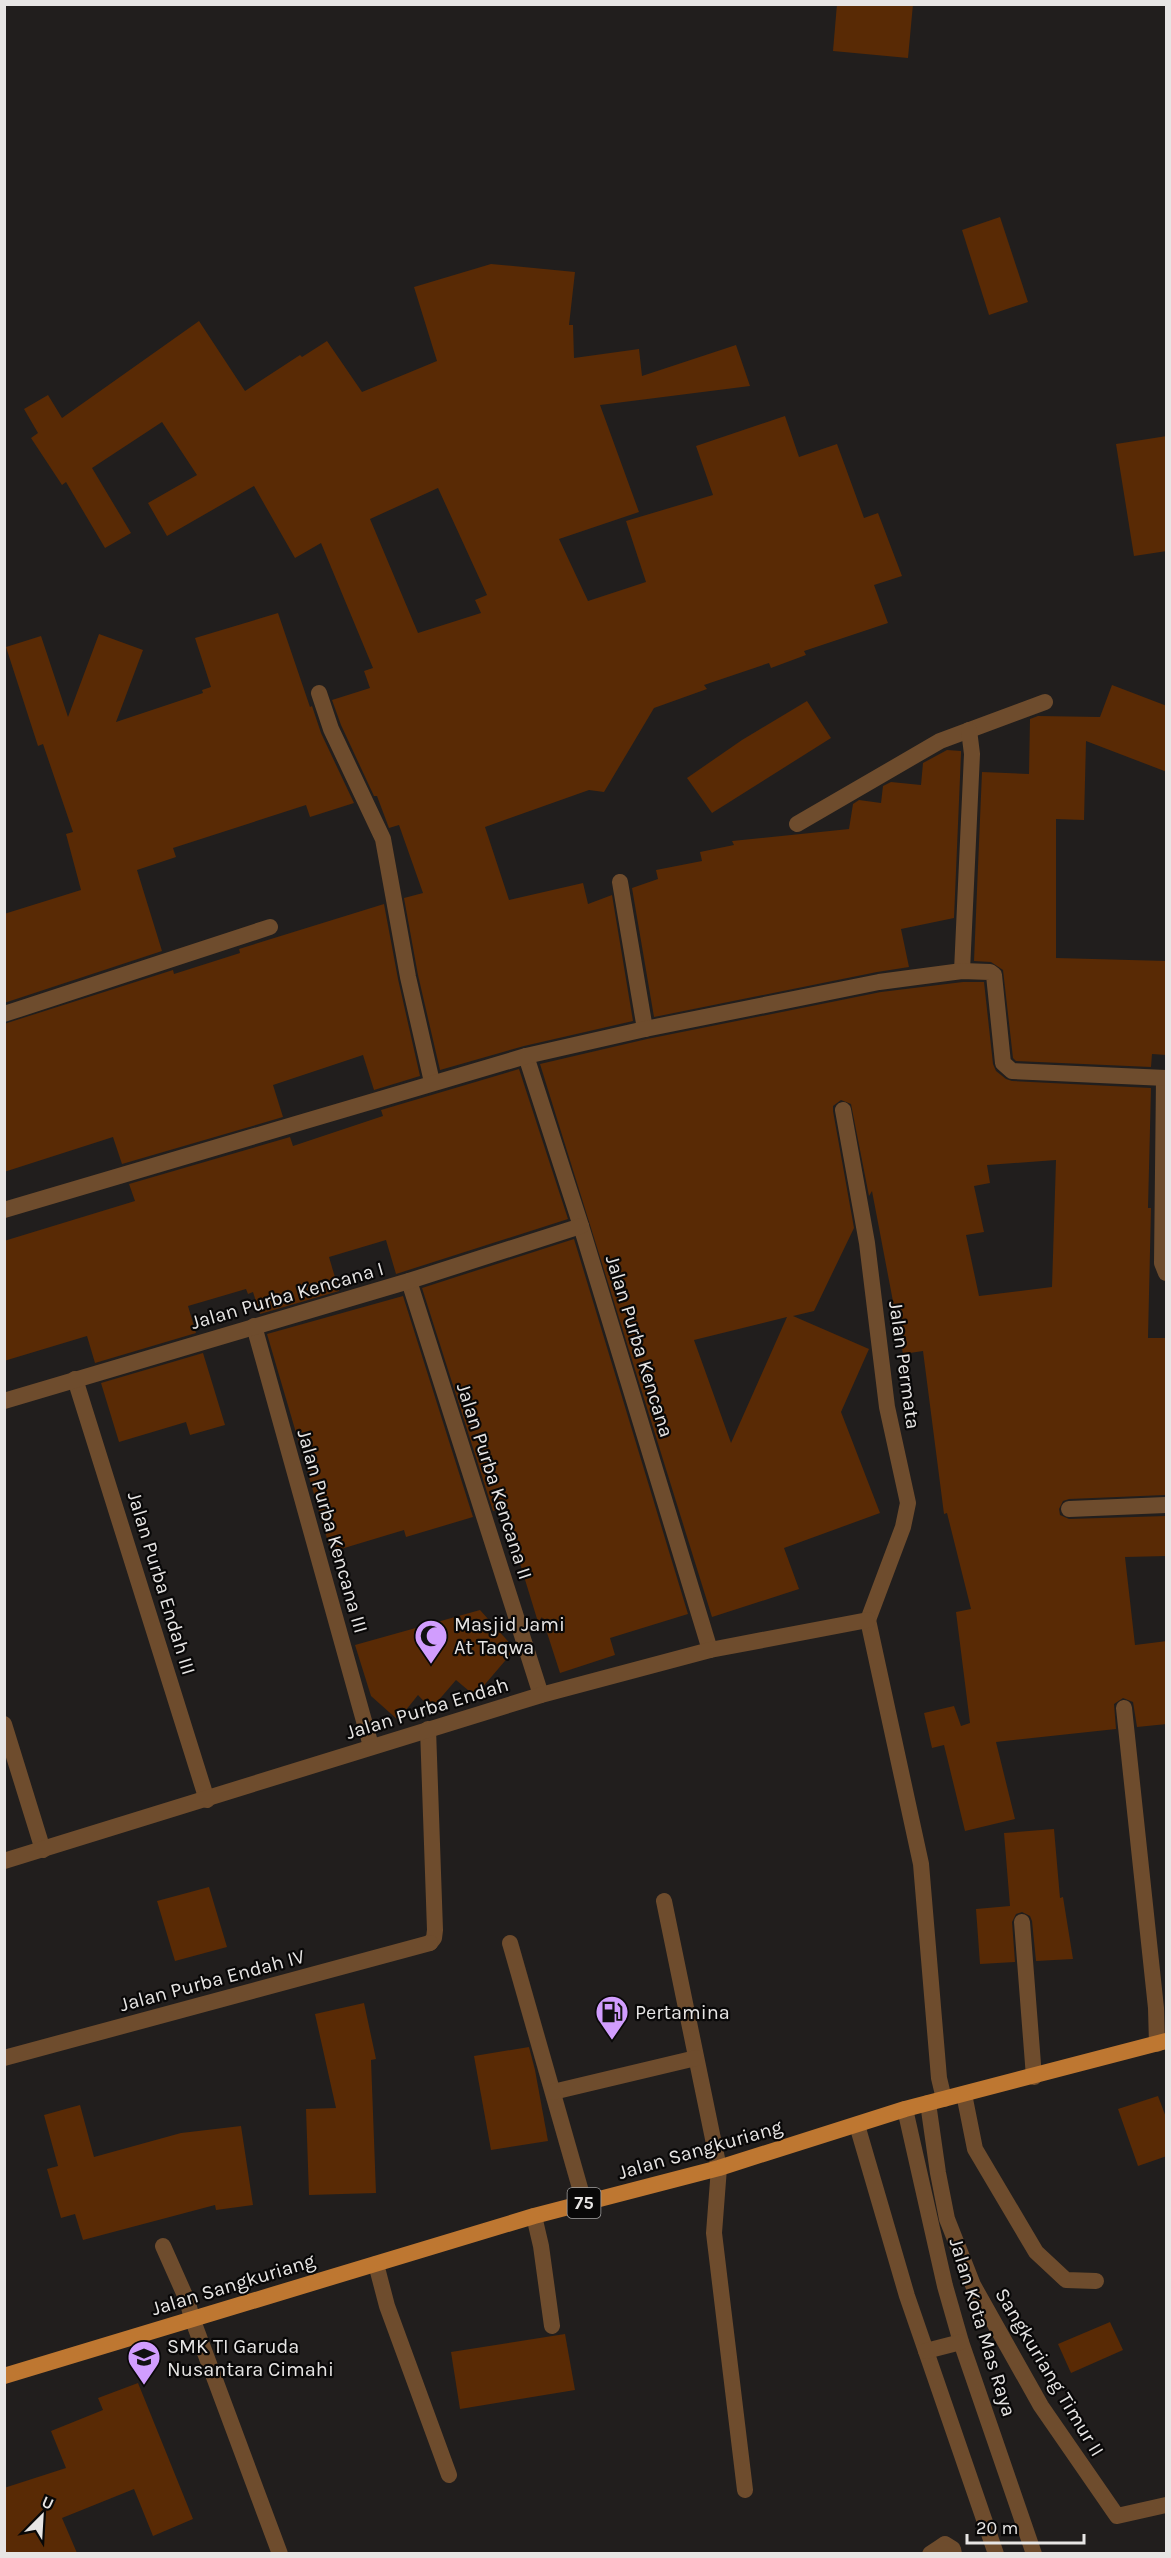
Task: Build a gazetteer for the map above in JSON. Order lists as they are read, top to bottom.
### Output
{
  "streets": {
    "main road": ["Jalan Sangkuriang", "75"],
    "street": [
      "Jalan Purba Kencana I",
      "Jalan Purba Kencana",
      "Jalan Permata",
      "Jalan Purba Kencana II",
      "Jalan Purba Kencana III",
      "Jalan Purba Endah III",
      "Jalan Purba Endah",
      "Jalan Purba Endah IV",
      "Jalan Kota Mas Raya",
      "Sangkuriang Timur II"
    ]
  },
  "crossings": [
    ["Jalan Purba Kencana I", "Jalan Purba Kencana"],
    ["Jalan Purba Kencana I", "Jalan Purba Kencana II"],
    ["Jalan Purba Kencana I", "Jalan Purba Kencana III"],
    ["Jalan Purba Kencana I", "Jalan Purba Endah III"],
    ["Jalan Purba Kencana", "Jalan Purba Endah"],
    ["Jalan Permata", "Jalan Purba Endah"],
    ["Jalan Permata", "Sangkuriang Timur II"],
    ["Jalan Purba Kencana II", "Jalan Purba Endah"],
    ["Jalan Purba Kencana III", "Jalan Purba Endah"],
    ["Jalan Purba Endah III", "Jalan Purba Endah"],
    ["Jalan Purba Endah", "Jalan Purba Endah IV"],
    ["Jalan Purba Endah", "Sangkuriang Timur II"],
    ["Jalan Sangkuriang", "Jalan Kota Mas Raya"],
    ["Jalan Sangkuriang", "Sangkuriang Timur II"]
  ],
  "places": {
    "mosque": ["Masjid Jami At Taqwa"],
    "fuel station": ["Pertamina"],
    "school or university": ["SMK TI Garuda Nusantara Cimahi"]
  },
  "scale_bar": "20 m",
  "north": "top right"
}
